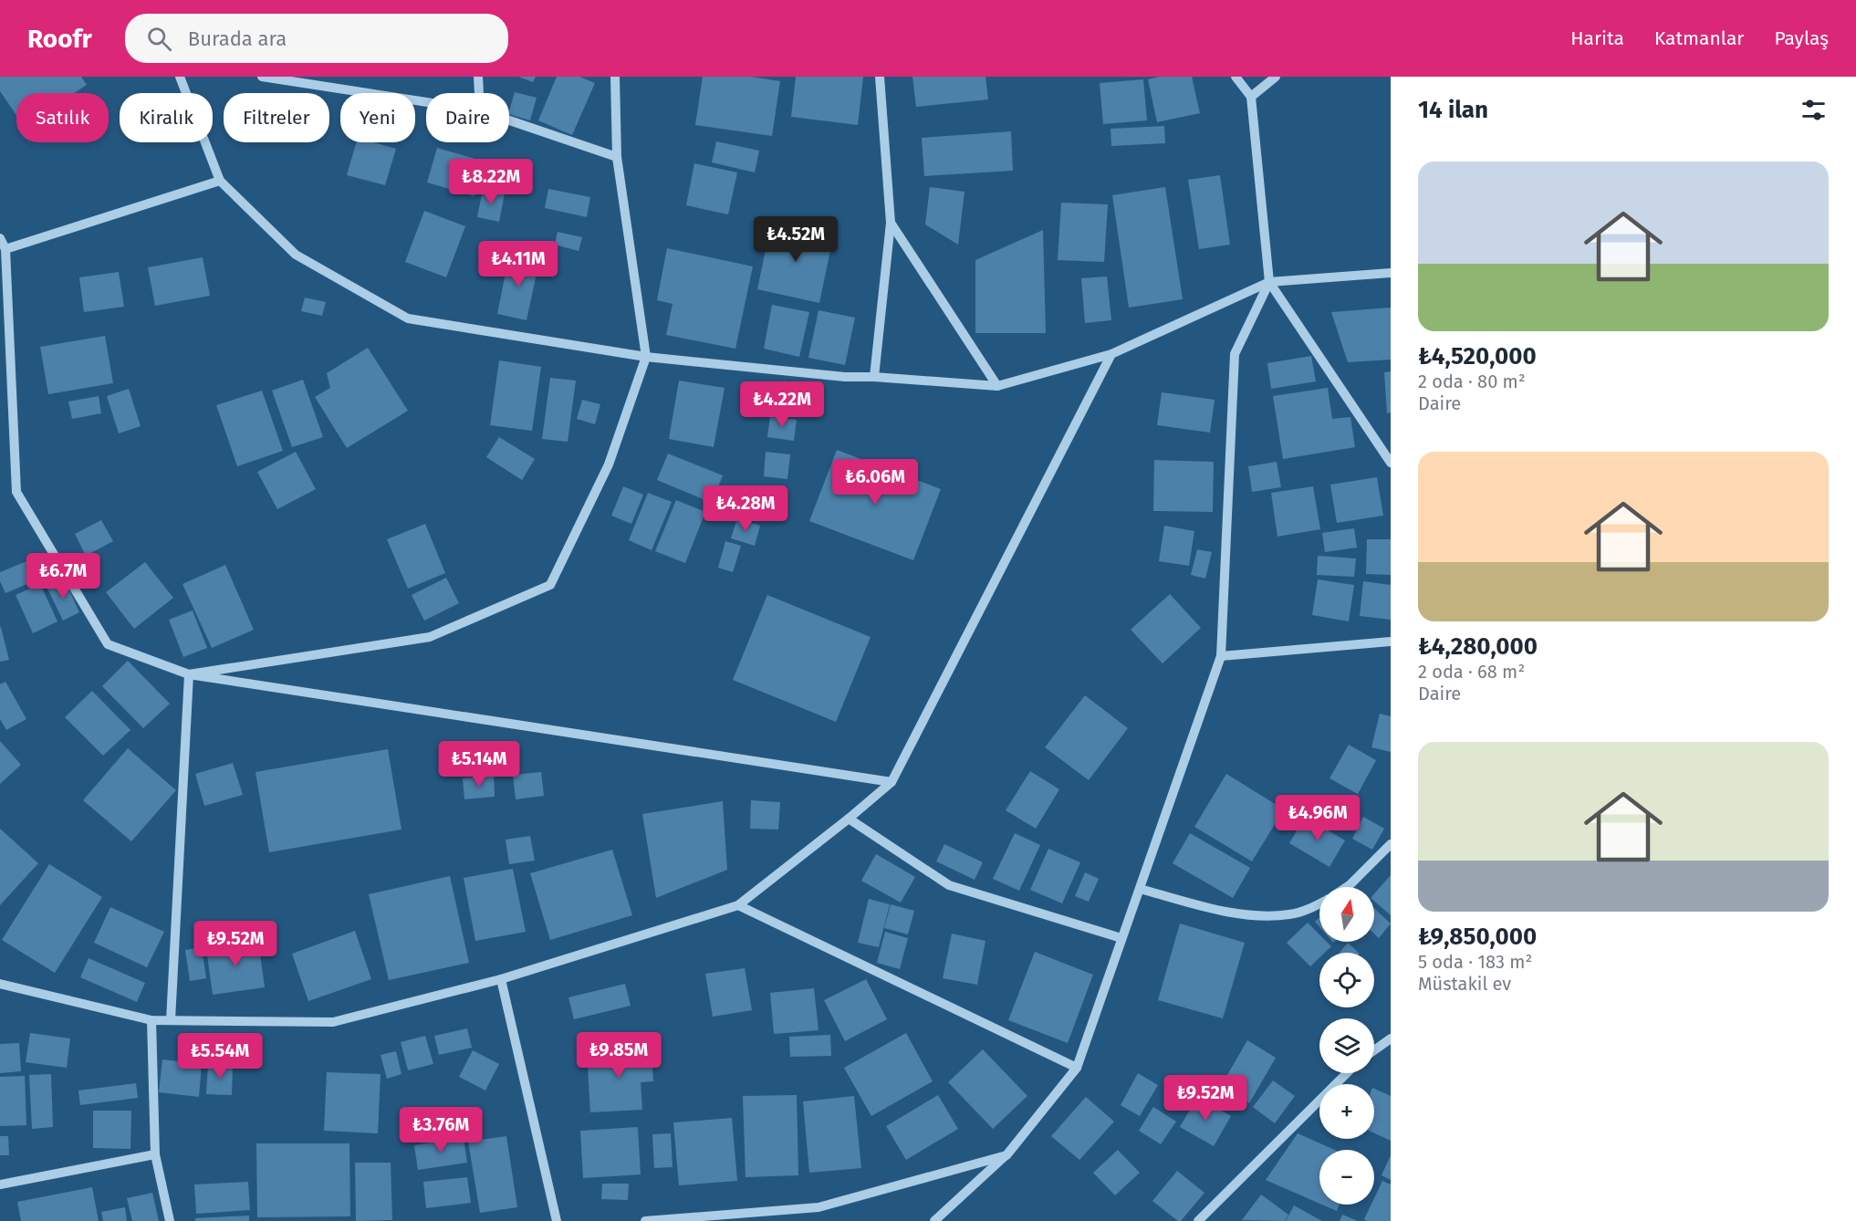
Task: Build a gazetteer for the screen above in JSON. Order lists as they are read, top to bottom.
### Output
{
  "north": "top",
  "page": {
    "header": "Roofr",
    "search": "Burada ara",
    "nav": ["Harita", "Katmanlar", "Paylaş"],
    "heading": "14 ilan",
    "chip": [
      "Satılık",
      "Kiralık",
      "Filtreler",
      "Yeni",
      "Daire"
    ],
    "list": [
      {
        "name": "₺4,520,000",
        "note": "2 oda · 80 m² · Daire"
      },
      {
        "name": "₺4,280,000",
        "note": "2 oda · 68 m² · Daire"
      },
      {
        "name": "₺9,850,000",
        "note": "5 oda · 183 m² · Müstakil ev"
      }
    ],
    "price": [
      "₺8.22M",
      "₺4.52M",
      "₺4.11M",
      "₺4.22M",
      "₺6.06M",
      "₺4.28M",
      "₺6.7M",
      "₺5.14M",
      "₺4.96M",
      "₺9.52M",
      "₺9.85M",
      "₺5.54M",
      "₺9.52M",
      "₺3.76M"
    ],
    "map_buttons": ["+", "−"]
  }
}
